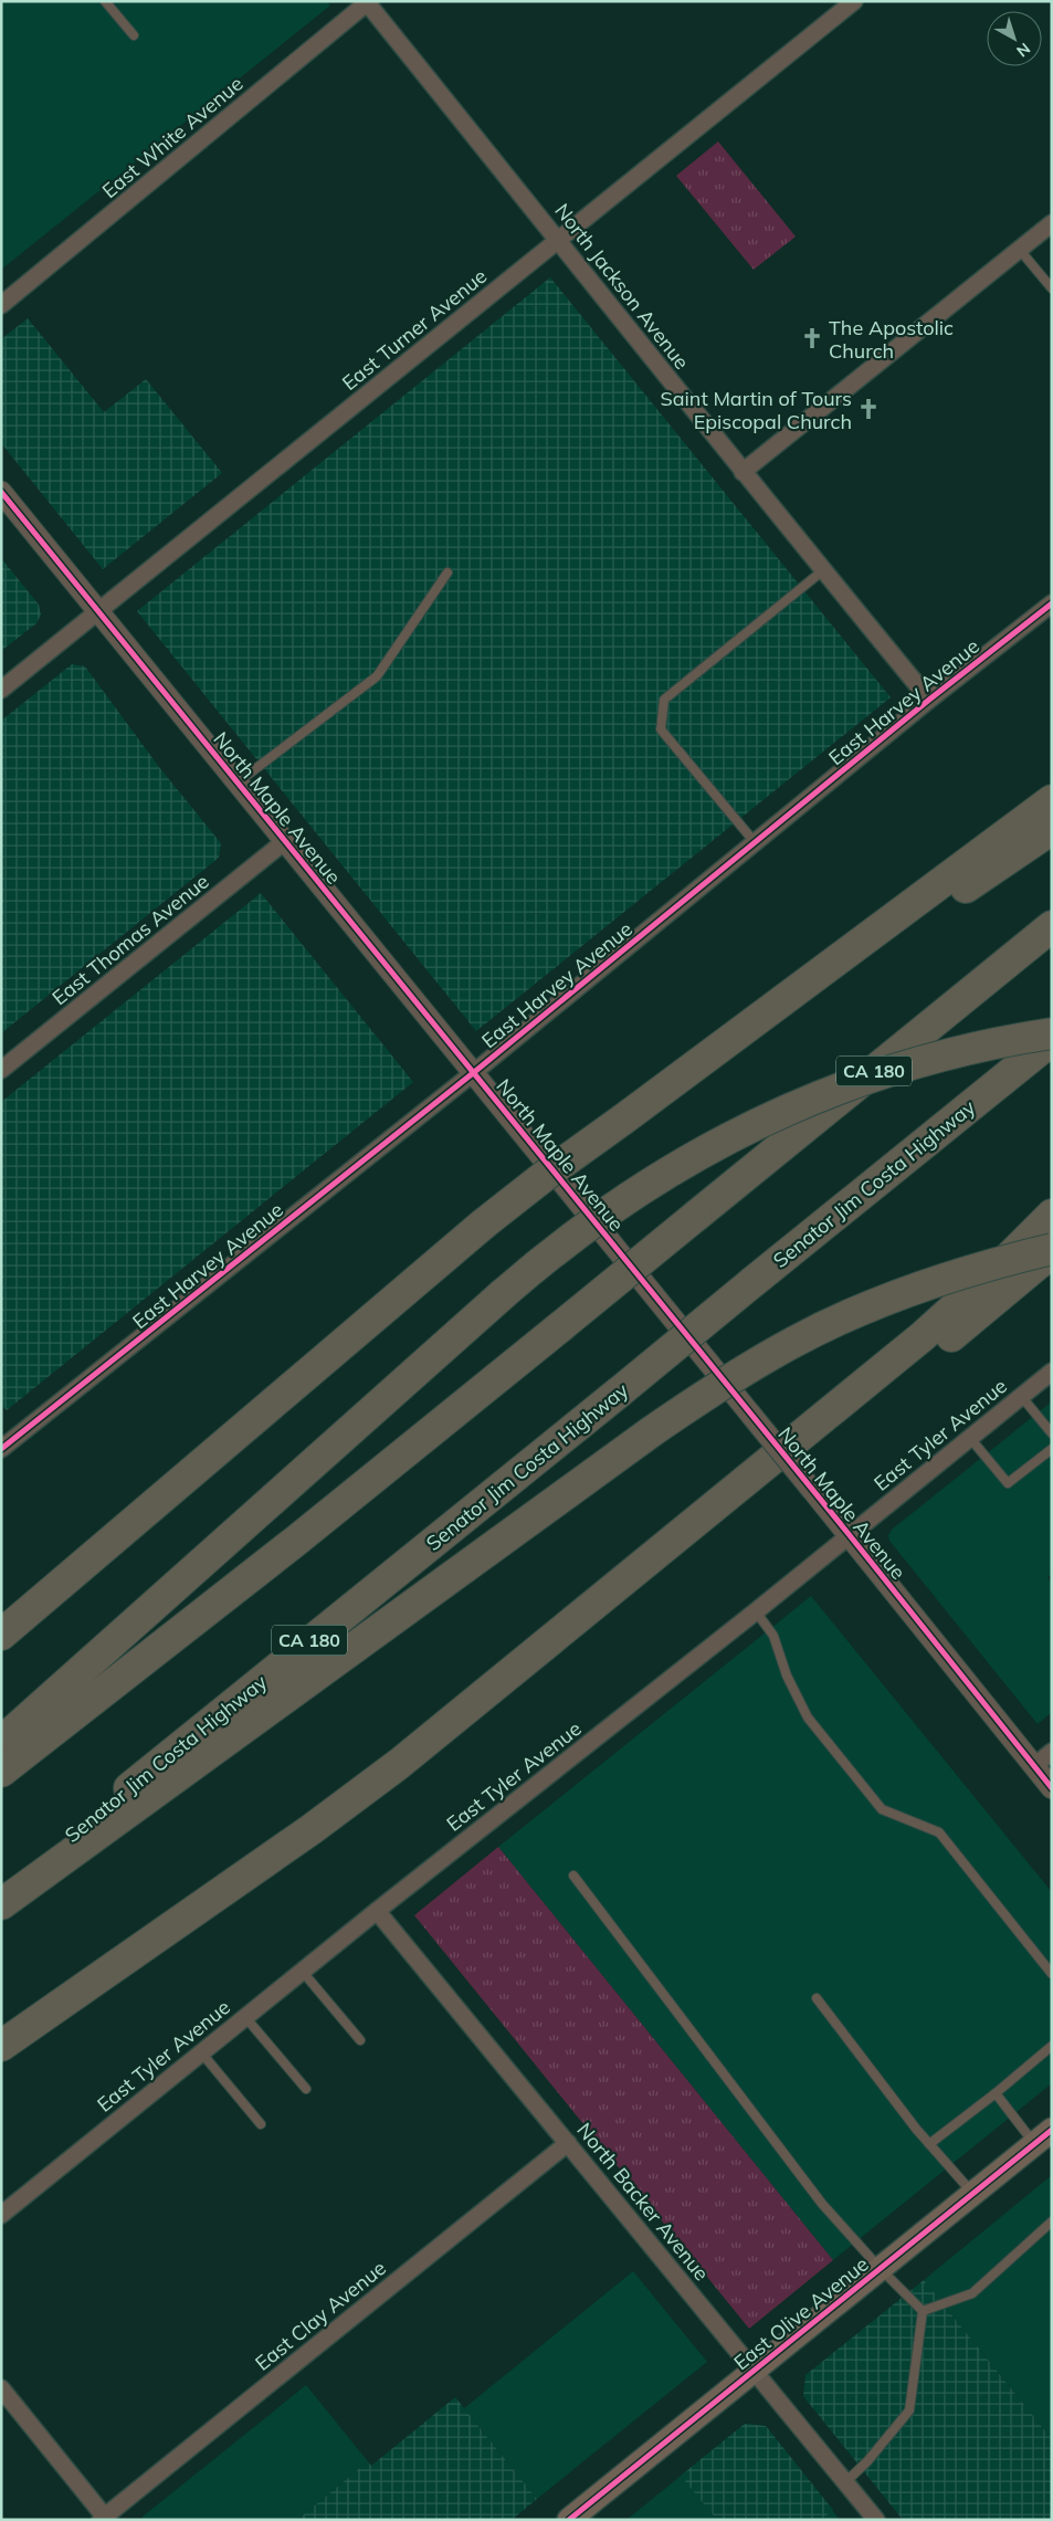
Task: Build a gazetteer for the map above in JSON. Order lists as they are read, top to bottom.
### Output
{
  "streets": {
    "highway": ["CA 180", "Senator Jim Costa Highway"],
    "main road": ["East Olive Avenue"],
    "street": [
      "East White Avenue",
      "North Jackson Avenue",
      "East Turner Avenue",
      "East Harvey Avenue",
      "North Maple Avenue",
      "East Thomas Avenue",
      "East Tyler Avenue",
      "North Backer Avenue",
      "East Clay Avenue"
    ]
  },
  "crossings": [
    ["East White Avenue", "North Jackson Avenue"],
    ["North Jackson Avenue", "East Turner Avenue"],
    ["North Jackson Avenue", "East Harvey Avenue"],
    ["East Turner Avenue", "North Maple Avenue"],
    ["East Harvey Avenue", "North Maple Avenue"],
    ["North Maple Avenue", "East Thomas Avenue"],
    ["North Maple Avenue", "East Tyler Avenue"],
    ["East Tyler Avenue", "North Backer Avenue"],
    ["North Backer Avenue", "East Olive Avenue"],
    ["North Backer Avenue", "East Clay Avenue"]
  ],
  "places": {
    "church": ["The Apostolic Church", "Saint Martin of Tours Episcopal Church"]
  },
  "north": "bottom right"
}
